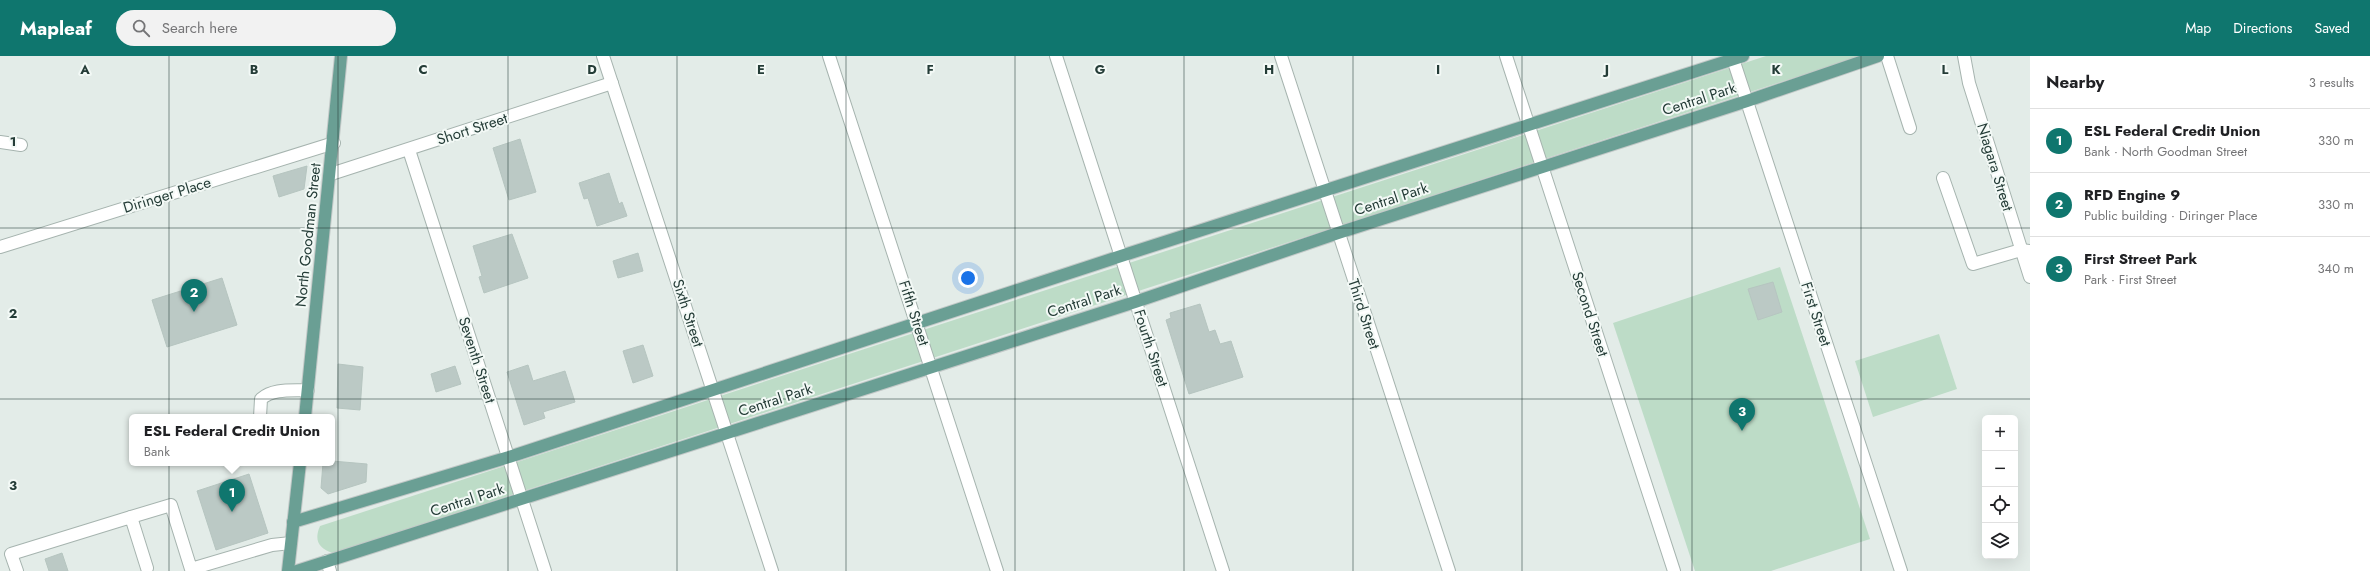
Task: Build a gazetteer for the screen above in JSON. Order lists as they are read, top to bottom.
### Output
{
  "streets": {
    "main road": ["Central Park", "North Goodman Street"],
    "street": [
      "Short Street",
      "Niagara Street",
      "Diringer Place",
      "Sixth Street",
      "Fifth Street",
      "Third Street",
      "Second Street",
      "First Street",
      "Fourth Street",
      "Seventh Street"
    ]
  },
  "crossings": [
    ["Central Park", "Sixth Street"],
    ["Central Park", "Fifth Street"],
    ["Central Park", "Third Street"],
    ["Central Park", "Second Street"],
    ["Central Park", "First Street"],
    ["Central Park", "Fourth Street"],
    ["Central Park", "Seventh Street"],
    ["Short Street", "North Goodman Street"],
    ["Short Street", "Sixth Street"],
    ["Short Street", "Seventh Street"],
    ["Diringer Place", "North Goodman Street"]
  ],
  "page": {
    "header": "Mapleaf",
    "search": "Search here",
    "nav": ["Map", "Directions", "Saved"],
    "heading": ["Nearby", "3 results"],
    "list": [
      {
        "mark": "1",
        "name": "ESL Federal Credit Union",
        "note": "Bank · North Goodman Street",
        "value": "330 m"
      },
      {
        "mark": "2",
        "name": "RFD Engine 9",
        "note": "Public building · Diringer Place",
        "value": "330 m"
      },
      {
        "mark": "3",
        "name": "First Street Park",
        "note": "Park · First Street",
        "value": "340 m"
      }
    ],
    "pins": ["2", "3", "1"],
    "popup": ["ESL Federal Credit Union", "Bank"],
    "map_buttons": ["+", "−"]
  },
  "grid": {
    "columns": [
      "A",
      "B",
      "C",
      "D",
      "E",
      "F",
      "G",
      "H",
      "I",
      "J",
      "K",
      "L"
    ],
    "rows": ["1", "2", "3"]
  }
}
